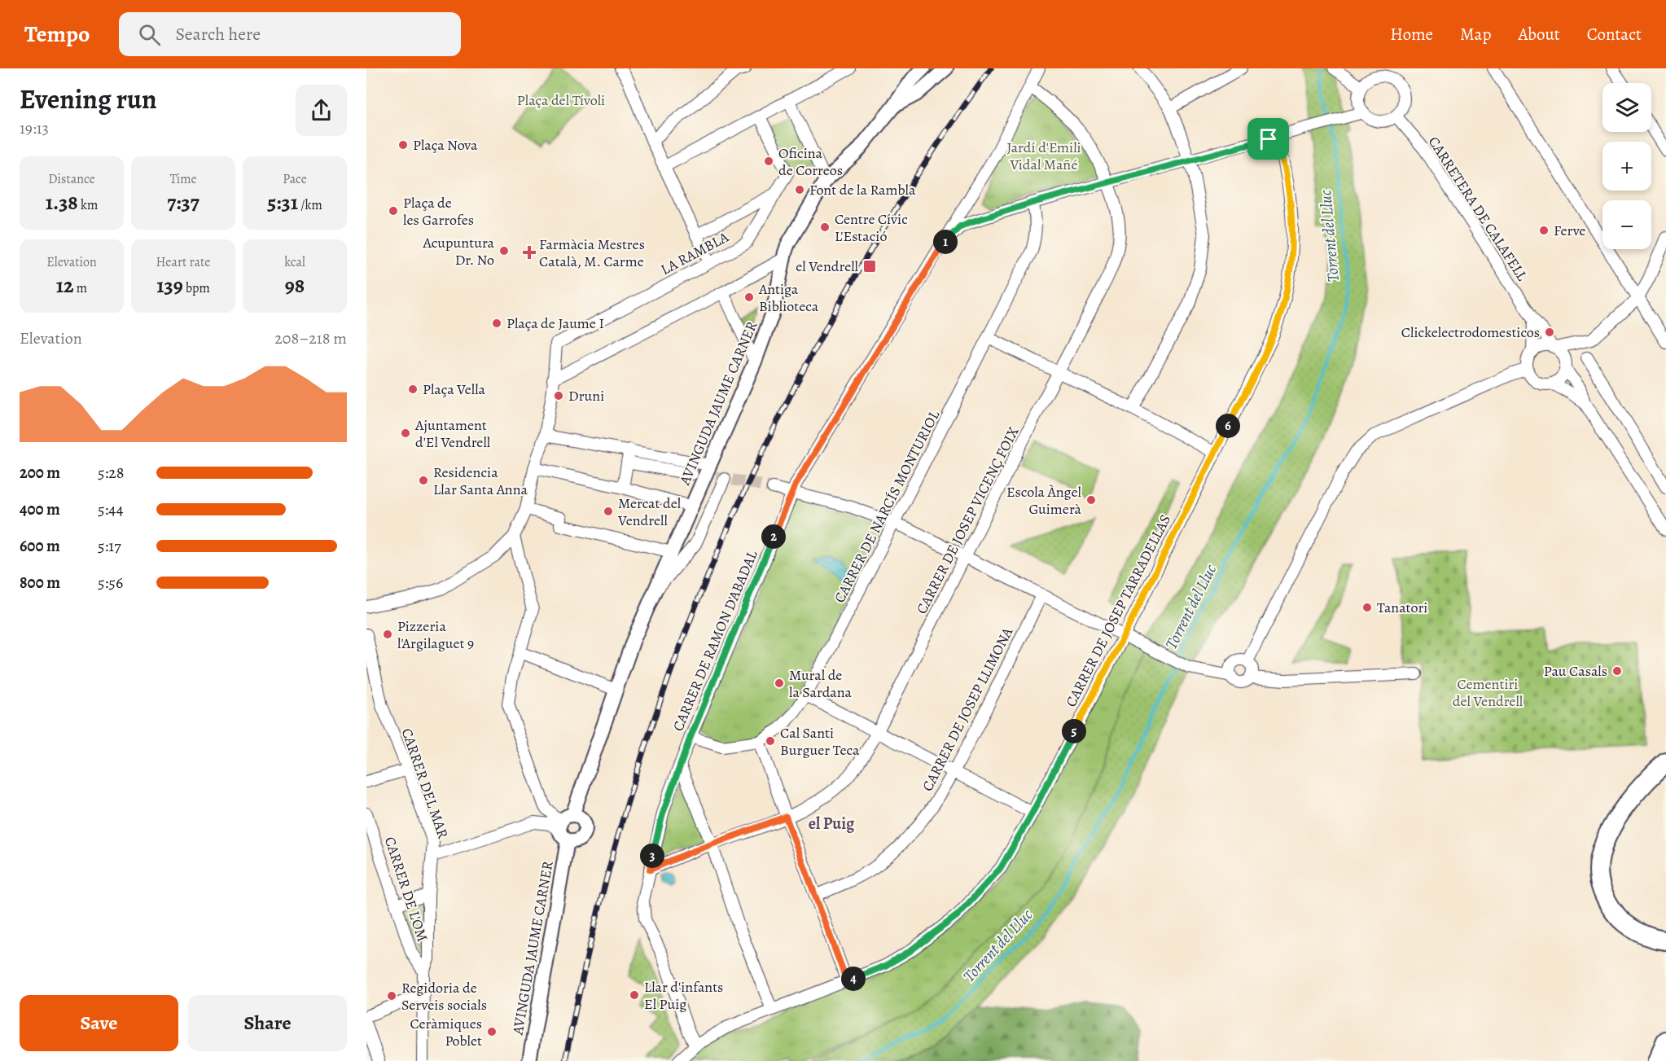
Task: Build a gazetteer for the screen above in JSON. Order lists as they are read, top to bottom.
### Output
{
  "streets": {
    "street": [
      "CARRETERA DE CALAFELL",
      "LA RAMBLA",
      "AVINGUDA JAUME CARNER",
      "CARRER DE NARCÍS MONTURIOL",
      "CARRER DE JOSEP VICENÇ FOIX",
      "CARRER DE JOSEP TARRADELLAS",
      "CARRER DE RAMON D'ABADAL",
      "CARRER DE JOSEP LLIMONA",
      "CARRER DEL MAR",
      "CARRER DE L'OM"
    ]
  },
  "crossings": [
    ["CARRER DE NARCÍS MONTURIOL", "CARRER DE RAMON D'ABADAL"],
    ["CARRER DE JOSEP VICENÇ FOIX", "CARRER DE RAMON D'ABADAL"],
    ["CARRER DE JOSEP TARRADELLAS", "CARRER DE RAMON D'ABADAL"],
    ["CARRER DEL MAR", "CARRER DE L'OM"]
  ],
  "districts": ["el Puig"],
  "water": ["Torrent del Lluc"],
  "parks": ["Plaça del Tívoli", "Jardí d'Emili Vidal Mañé", "Cementiri del Vendrell"],
  "places": {
    "other": [
      "Plaça Nova",
      "Oficina de Correos",
      "Font de la Rambla",
      "Plaça de les Garrofes",
      "Centre Cívic L'Estació",
      "Ferve",
      "Acupuntura Dr. No",
      "Antiga Biblioteca",
      "Plaça de Jaume I",
      "Clickelectrodomesticos",
      "Plaça Vella",
      "Druni",
      "Ajuntament d'El Vendrell",
      "Residencia Llar Santa Anna",
      "Escola Àngel Guimerà",
      "Mercat del Vendrell",
      "Tanatori",
      "Pizzeria l'Argilaguet 9",
      "Pau Casals",
      "Mural de la Sardana",
      "Cal Santi Burguer Teca",
      "Llar d'infants El Puig",
      "Regidoria de Serveis socials",
      "Ceràmiques Poblet"
    ],
    "health": ["Farmàcia Mestres Català, M. Carme"],
    "transit": ["el Vendrell"]
  },
  "page": {
    "header": "Tempo",
    "search": "Search here",
    "nav": [
      "Home",
      "Map",
      "About",
      "Contact"
    ],
    "heading": ["Evening run", "19:13"],
    "map_buttons": ["+", "−"],
    "stats": [
      ["Distance", "1.38 km"],
      ["Time", "7:37"],
      ["Pace", "5:31 /km"],
      ["Elevation", "12 m"],
      ["Heart rate", "139 bpm"],
      ["kcal", "98"]
    ],
    "pins": [
      "1",
      "6",
      "2",
      "5",
      "3",
      "4"
    ],
    "chart": ["Elevation", "208–218 m"],
    "list": [
      {
        "name": "200 m",
        "note": "5:28"
      },
      {
        "name": "400 m",
        "note": "5:44"
      },
      {
        "name": "600 m",
        "note": "5:17"
      },
      {
        "name": "800 m",
        "note": "5:56"
      }
    ],
    "buttons": ["Save", "Share"]
  }
}
